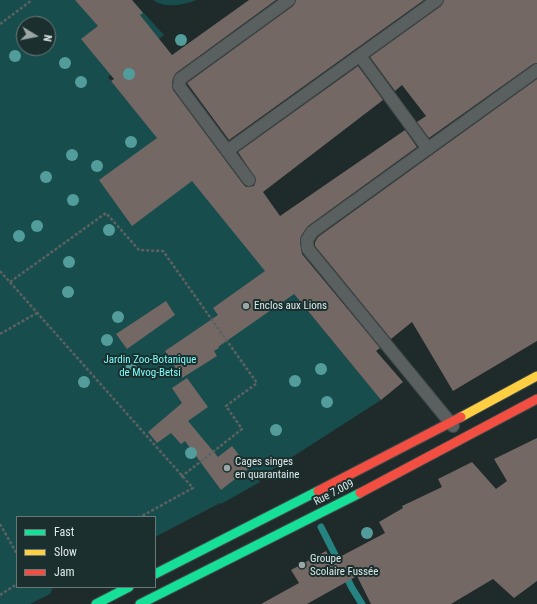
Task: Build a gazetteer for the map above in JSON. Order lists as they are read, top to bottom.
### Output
{
  "streets": {
    "main road": ["Rue 7.009"]
  },
  "parks": ["Jardin Zoo-Botanique de Mvog-Betsi"],
  "places": ["Enclos aux Lions", "Cages singes en quarantaine", "Groupe Scolaire Fussée"],
  "legend": ["Fast", "Slow", "Jam"],
  "north": "right"
}
